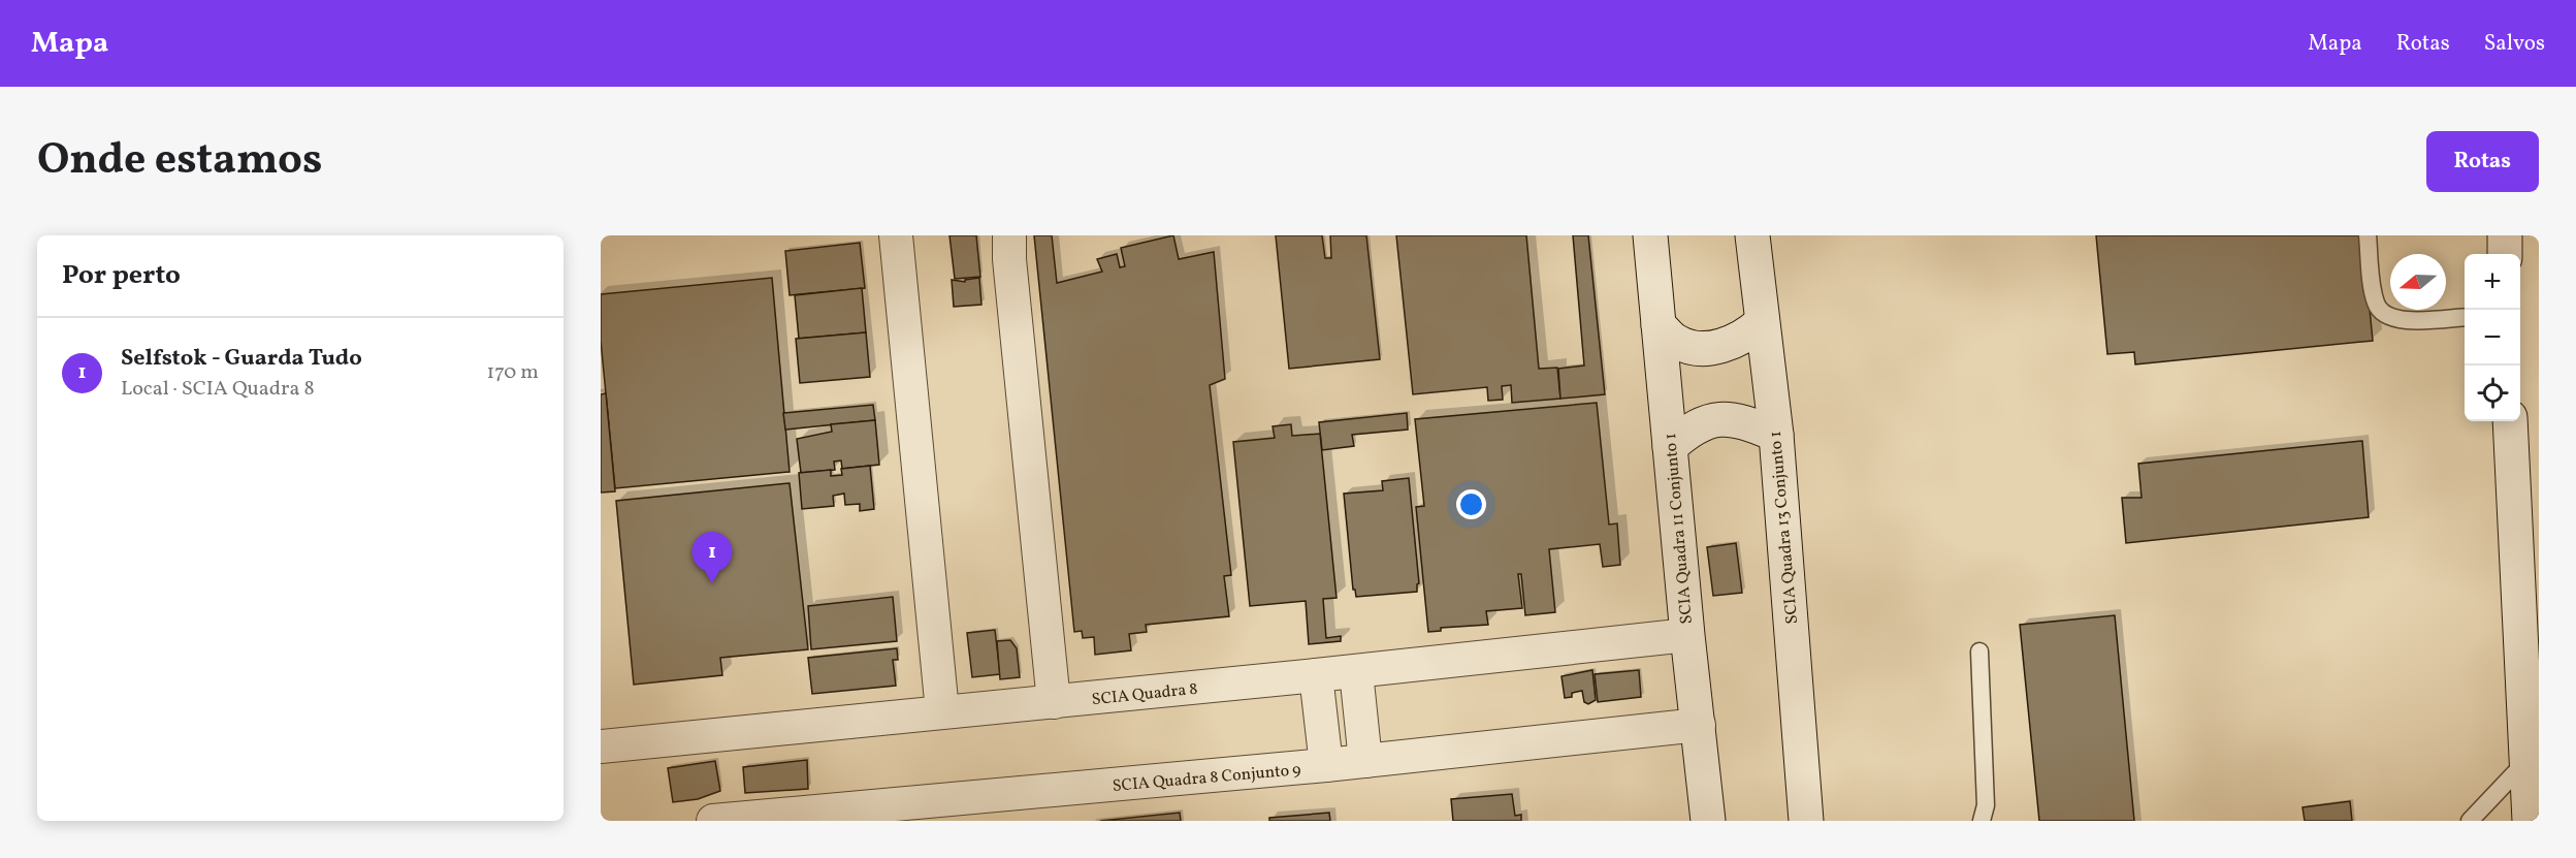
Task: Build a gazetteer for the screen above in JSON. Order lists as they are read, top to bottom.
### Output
{
  "streets": {
    "street": [
      "SCIA Quadra 13 Conjunto 1",
      "SCIA Quadra 11 Conjunto 1",
      "SCIA Quadra 8",
      "SCIA Quadra 8 Conjunto 9"
    ]
  },
  "crossings": [
    ["SCIA Quadra 11 Conjunto 1", "SCIA Quadra 8"],
    ["SCIA Quadra 11 Conjunto 1", "SCIA Quadra 8 Conjunto 9"]
  ],
  "north": "left",
  "page": {
    "header": "Mapa",
    "nav": ["Mapa", "Rotas", "Salvos"],
    "title": "Onde estamos",
    "buttons": "Rotas",
    "heading": "Por perto",
    "map_buttons": ["+", "−"],
    "list": [
      {
        "mark": "1",
        "name": "Selfstok - Guarda Tudo",
        "note": "Local · SCIA Quadra 8",
        "value": "170 m"
      }
    ],
    "pins": "1"
  }
}
